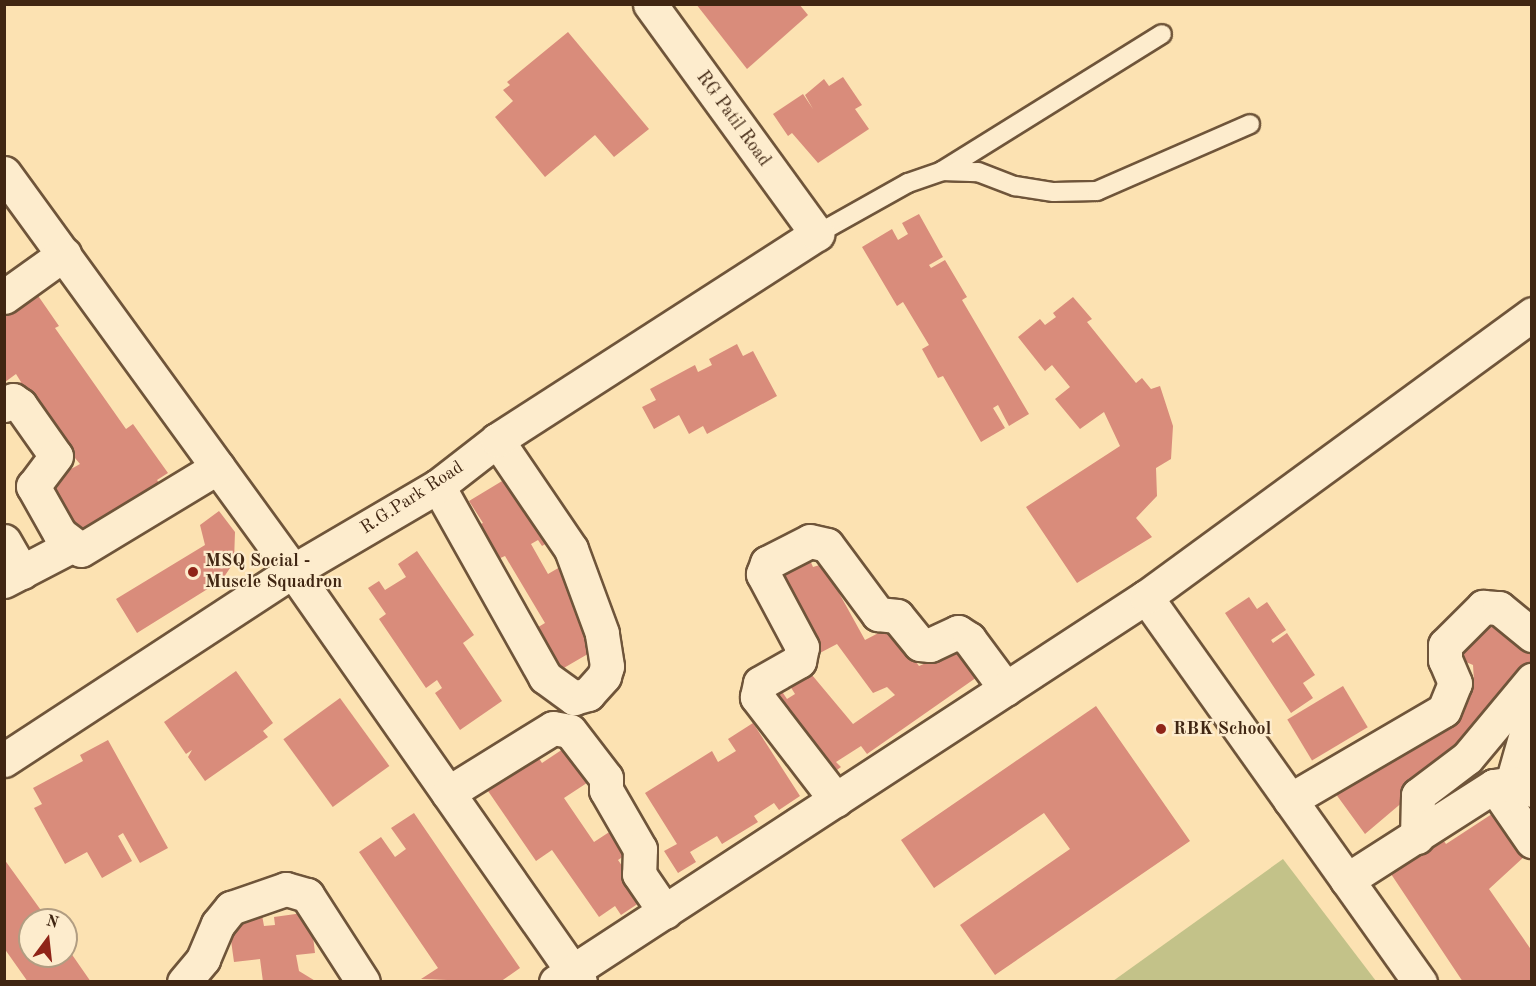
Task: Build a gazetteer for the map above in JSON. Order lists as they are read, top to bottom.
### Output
{
  "streets": {
    "street": ["RG Patil Road", "R.G.Park Road"]
  },
  "crossings": [
    ["RG Patil Road", "R.G.Park Road"]
  ],
  "places": ["MSQ Social - Muscle Squadron", "RBK School"],
  "north": "top"
}
